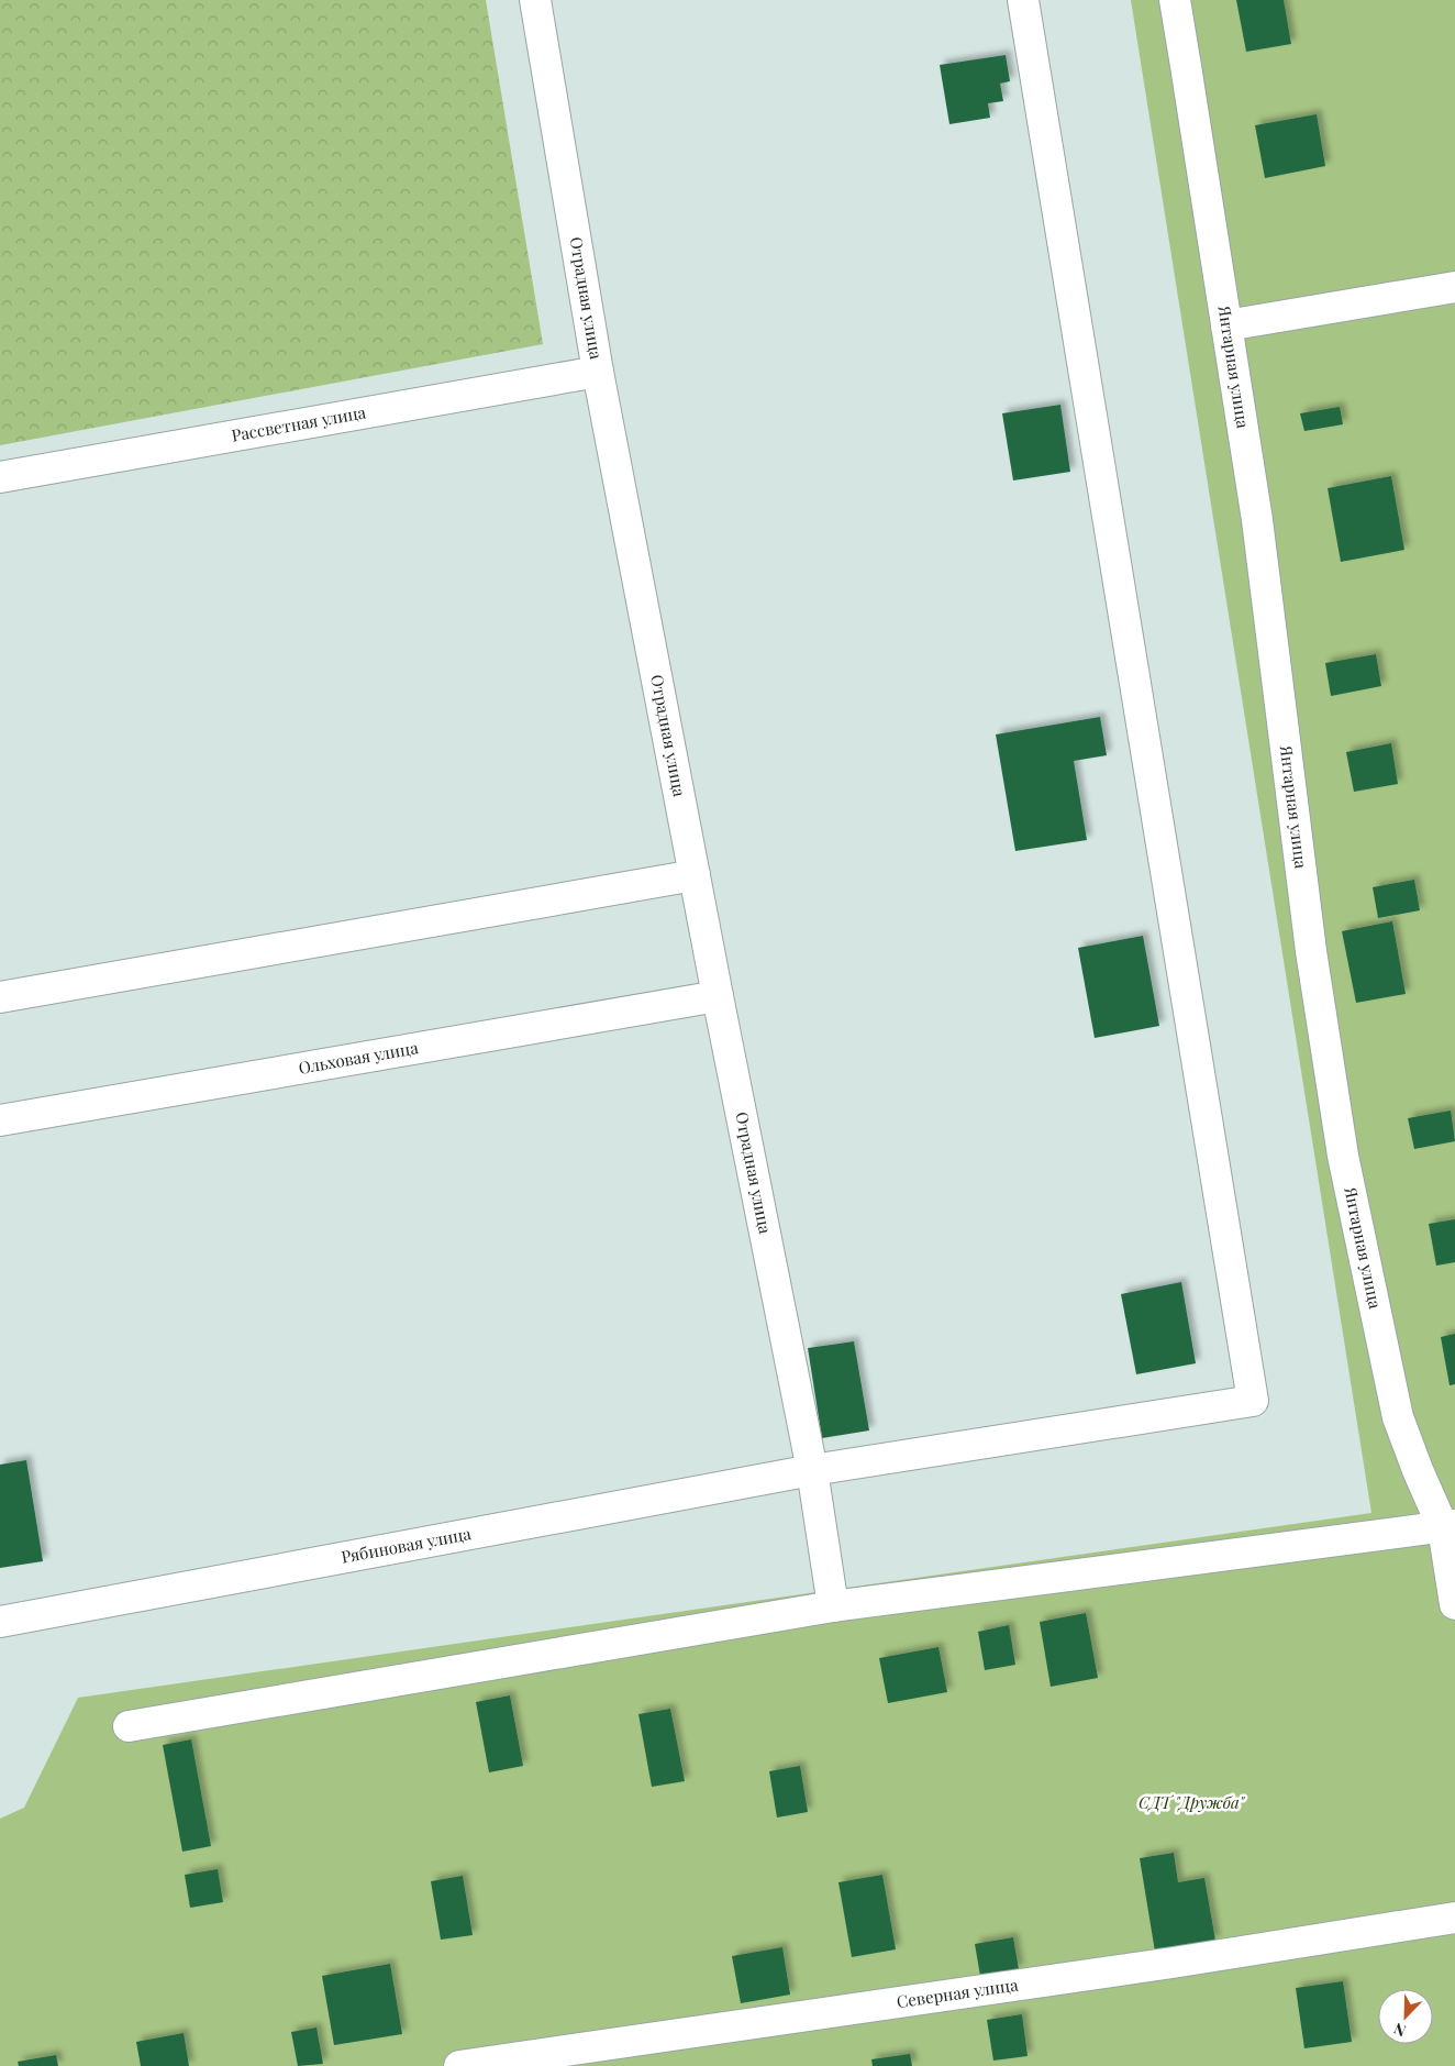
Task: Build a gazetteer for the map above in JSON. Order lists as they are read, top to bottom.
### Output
{
  "streets": {
    "street": [
      "Отрадная улица",
      "Янтарная улица",
      "Рассветная улица",
      "Ольховая улица",
      "Рябиновая улица",
      "Северная улица"
    ]
  },
  "crossings": [
    ["Отрадная улица", "Рассветная улица"],
    ["Отрадная улица", "Ольховая улица"],
    ["Отрадная улица", "Рябиновая улица"]
  ],
  "parks": ["СДТ \"Дружба\""],
  "north": "bottom left"
}
